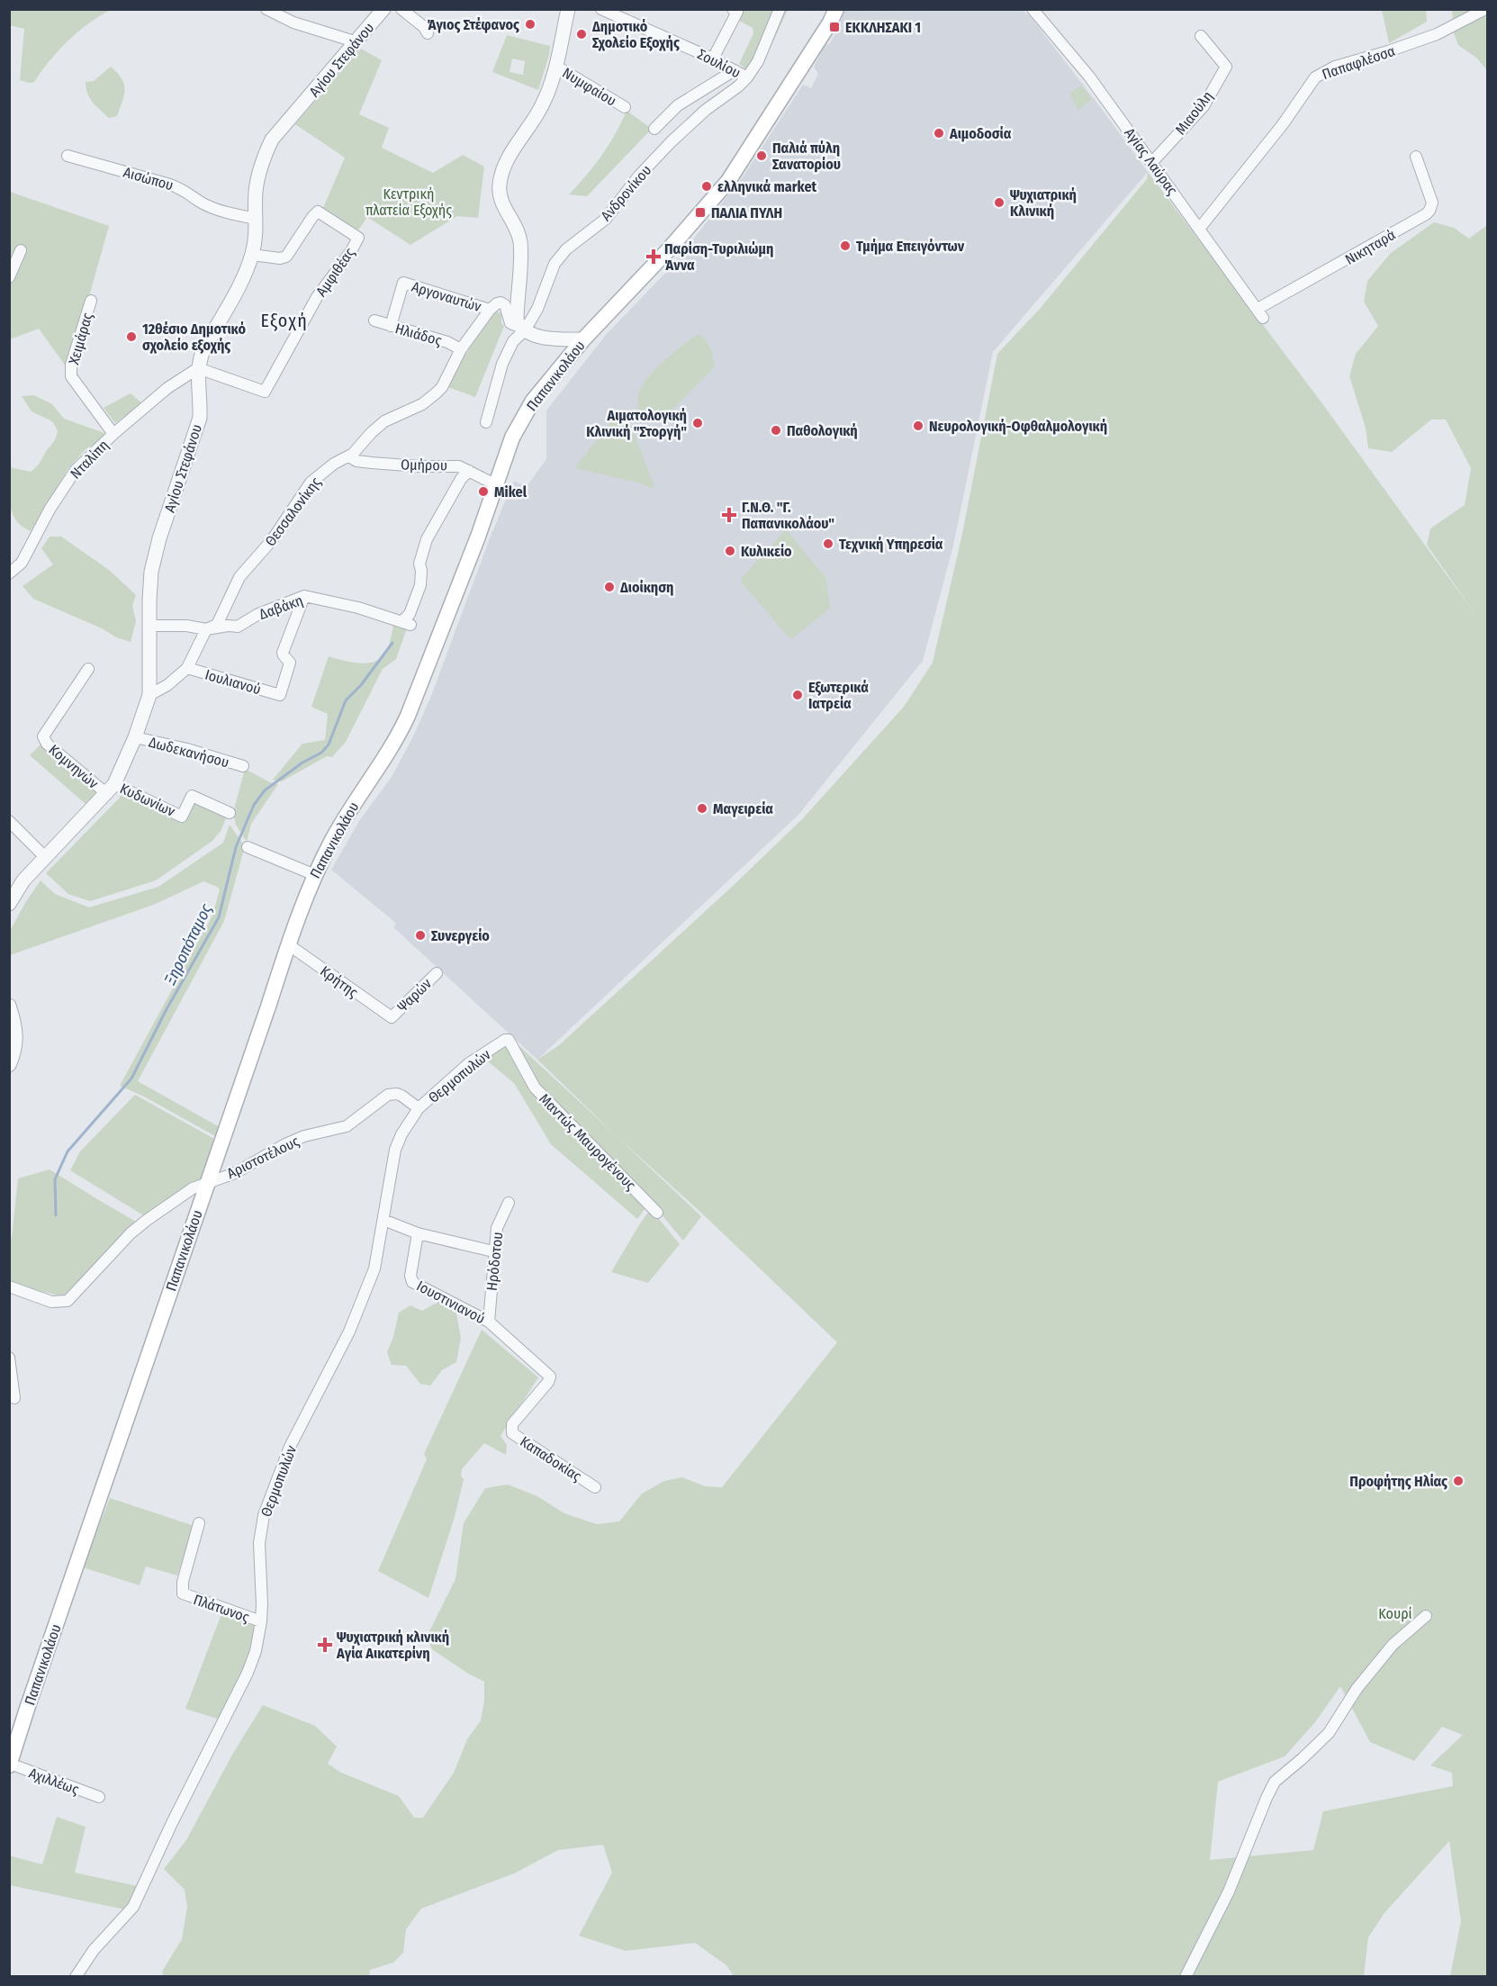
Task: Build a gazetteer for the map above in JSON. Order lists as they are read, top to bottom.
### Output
{
  "streets": {
    "main road": ["Παπανικολάου"],
    "street": [
      "Αγίου Στεφάνου",
      "Παπαφλέσσα",
      "Σουλίου",
      "Νυμφαίου",
      "Μιαούλη",
      "Αγίας Λαύρας",
      "Αισώπου",
      "Ανδρονίκου",
      "Νικηταρά",
      "Αμφιθέας",
      "Αργοναυτών",
      "Ηλιάδος",
      "Χειμάρας",
      "Νταλίπη",
      "Ομήρου",
      "Θεσσαλονίκης",
      "Δαβάκη",
      "Ιουλιανού",
      "Δωδεκανήσου",
      "Κομνηνών",
      "Κυδωνίων",
      "Κρήτης",
      "Ψαρών",
      "Θερμοπυλών",
      "Μαντώς Μαυρογένους",
      "Αριστοτέλους",
      "Ηρόδοτου",
      "Ιουστινιανού",
      "Καπαδοκίας",
      "Πλάτωνος",
      "Αχιλλέως"
    ]
  },
  "crossings": [
    ["Αγίου Στεφάνου", "Αισώπου"],
    ["Αγίου Στεφάνου", "Αμφιθέας"],
    ["Αγίου Στεφάνου", "Νταλίπη"],
    ["Αγίου Στεφάνου", "Θεσσαλονίκης"],
    ["Αγίου Στεφάνου", "Δαβάκη"],
    ["Αγίου Στεφάνου", "Δωδεκανήσου"],
    ["Αγίου Στεφάνου", "Κομνηνών"],
    ["Αγίου Στεφάνου", "Κυδωνίων"],
    ["Παπαφλέσσα", "Αγίας Λαύρας"],
    ["Σουλίου", "Ανδρονίκου"],
    ["Μιαούλη", "Αγίας Λαύρας"],
    ["Αγίας Λαύρας", "Νικηταρά"],
    ["Αμφιθέας", "Νταλίπη"],
    ["Αργοναυτών", "Ηλιάδος"],
    ["Αργοναυτών", "Θεσσαλονίκης"],
    ["Ηλιάδος", "Θεσσαλονίκης"],
    ["Χειμάρας", "Νταλίπη"],
    ["Παπανικολάου", "Ομήρου"],
    ["Παπανικολάου", "Κρήτης"],
    ["Παπανικολάου", "Αριστοτέλους"],
    ["Παπανικολάου", "Αχιλλέως"],
    ["Ομήρου", "Θεσσαλονίκης"],
    ["Ομήρου", "Δαβάκη"],
    ["Θεσσαλονίκης", "Δαβάκη"],
    ["Θεσσαλονίκης", "Ιουλιανού"],
    ["Δαβάκη", "Ιουλιανού"],
    ["Κομνηνών", "Κυδωνίων"],
    ["Κρήτης", "Ψαρών"],
    ["Θερμοπυλών", "Μαντώς Μαυρογένους"],
    ["Θερμοπυλών", "Αριστοτέλους"],
    ["Θερμοπυλών", "Πλάτωνος"],
    ["Ηρόδοτου", "Ιουστινιανού"],
    ["Ιουστινιανού", "Καπαδοκίας"]
  ],
  "districts": ["Εξοχή"],
  "water": ["Ξηροπόταμος"],
  "parks": ["Κεντρική πλατεία Εξοχής", "Κουρί"],
  "places": {
    "other": [
      "Άγιος Στέφανος",
      "Δημοτικό Σχολείο Εξοχής",
      "Αιμοδοσία",
      "Παλιά πύλη Σανατορίου",
      "ελληνικά market",
      "Ψυχιατρική Κλινική",
      "Τμήμα Επειγόντων",
      "12θέσιο Δημοτικό σχολείο εξοχής",
      "Αιματολογική Κλινική \"Στοργή\"",
      "Νευρολογική-Οφθαλμολογική",
      "Παθολογική",
      "Mikel",
      "Τεχνική Υπηρεσία",
      "Κυλικείο",
      "Διοίκηση",
      "Εξωτερικά Ιατρεία",
      "Μαγειρεία",
      "Συνεργείο",
      "Προφήτης Ηλίας"
    ],
    "transit": ["ΕΚΚΛΗΣΑΚΙ 1", "ΠΑΛΙΑ ΠΥΛΗ"],
    "health": ["Παρίση-Τυριλιώμη Άννα", "Γ.Ν.Θ. \"Γ. Παπανικολάου\"", "Ψυχιατρική κλινική Αγία Αικατερίνη"]
  }
}
